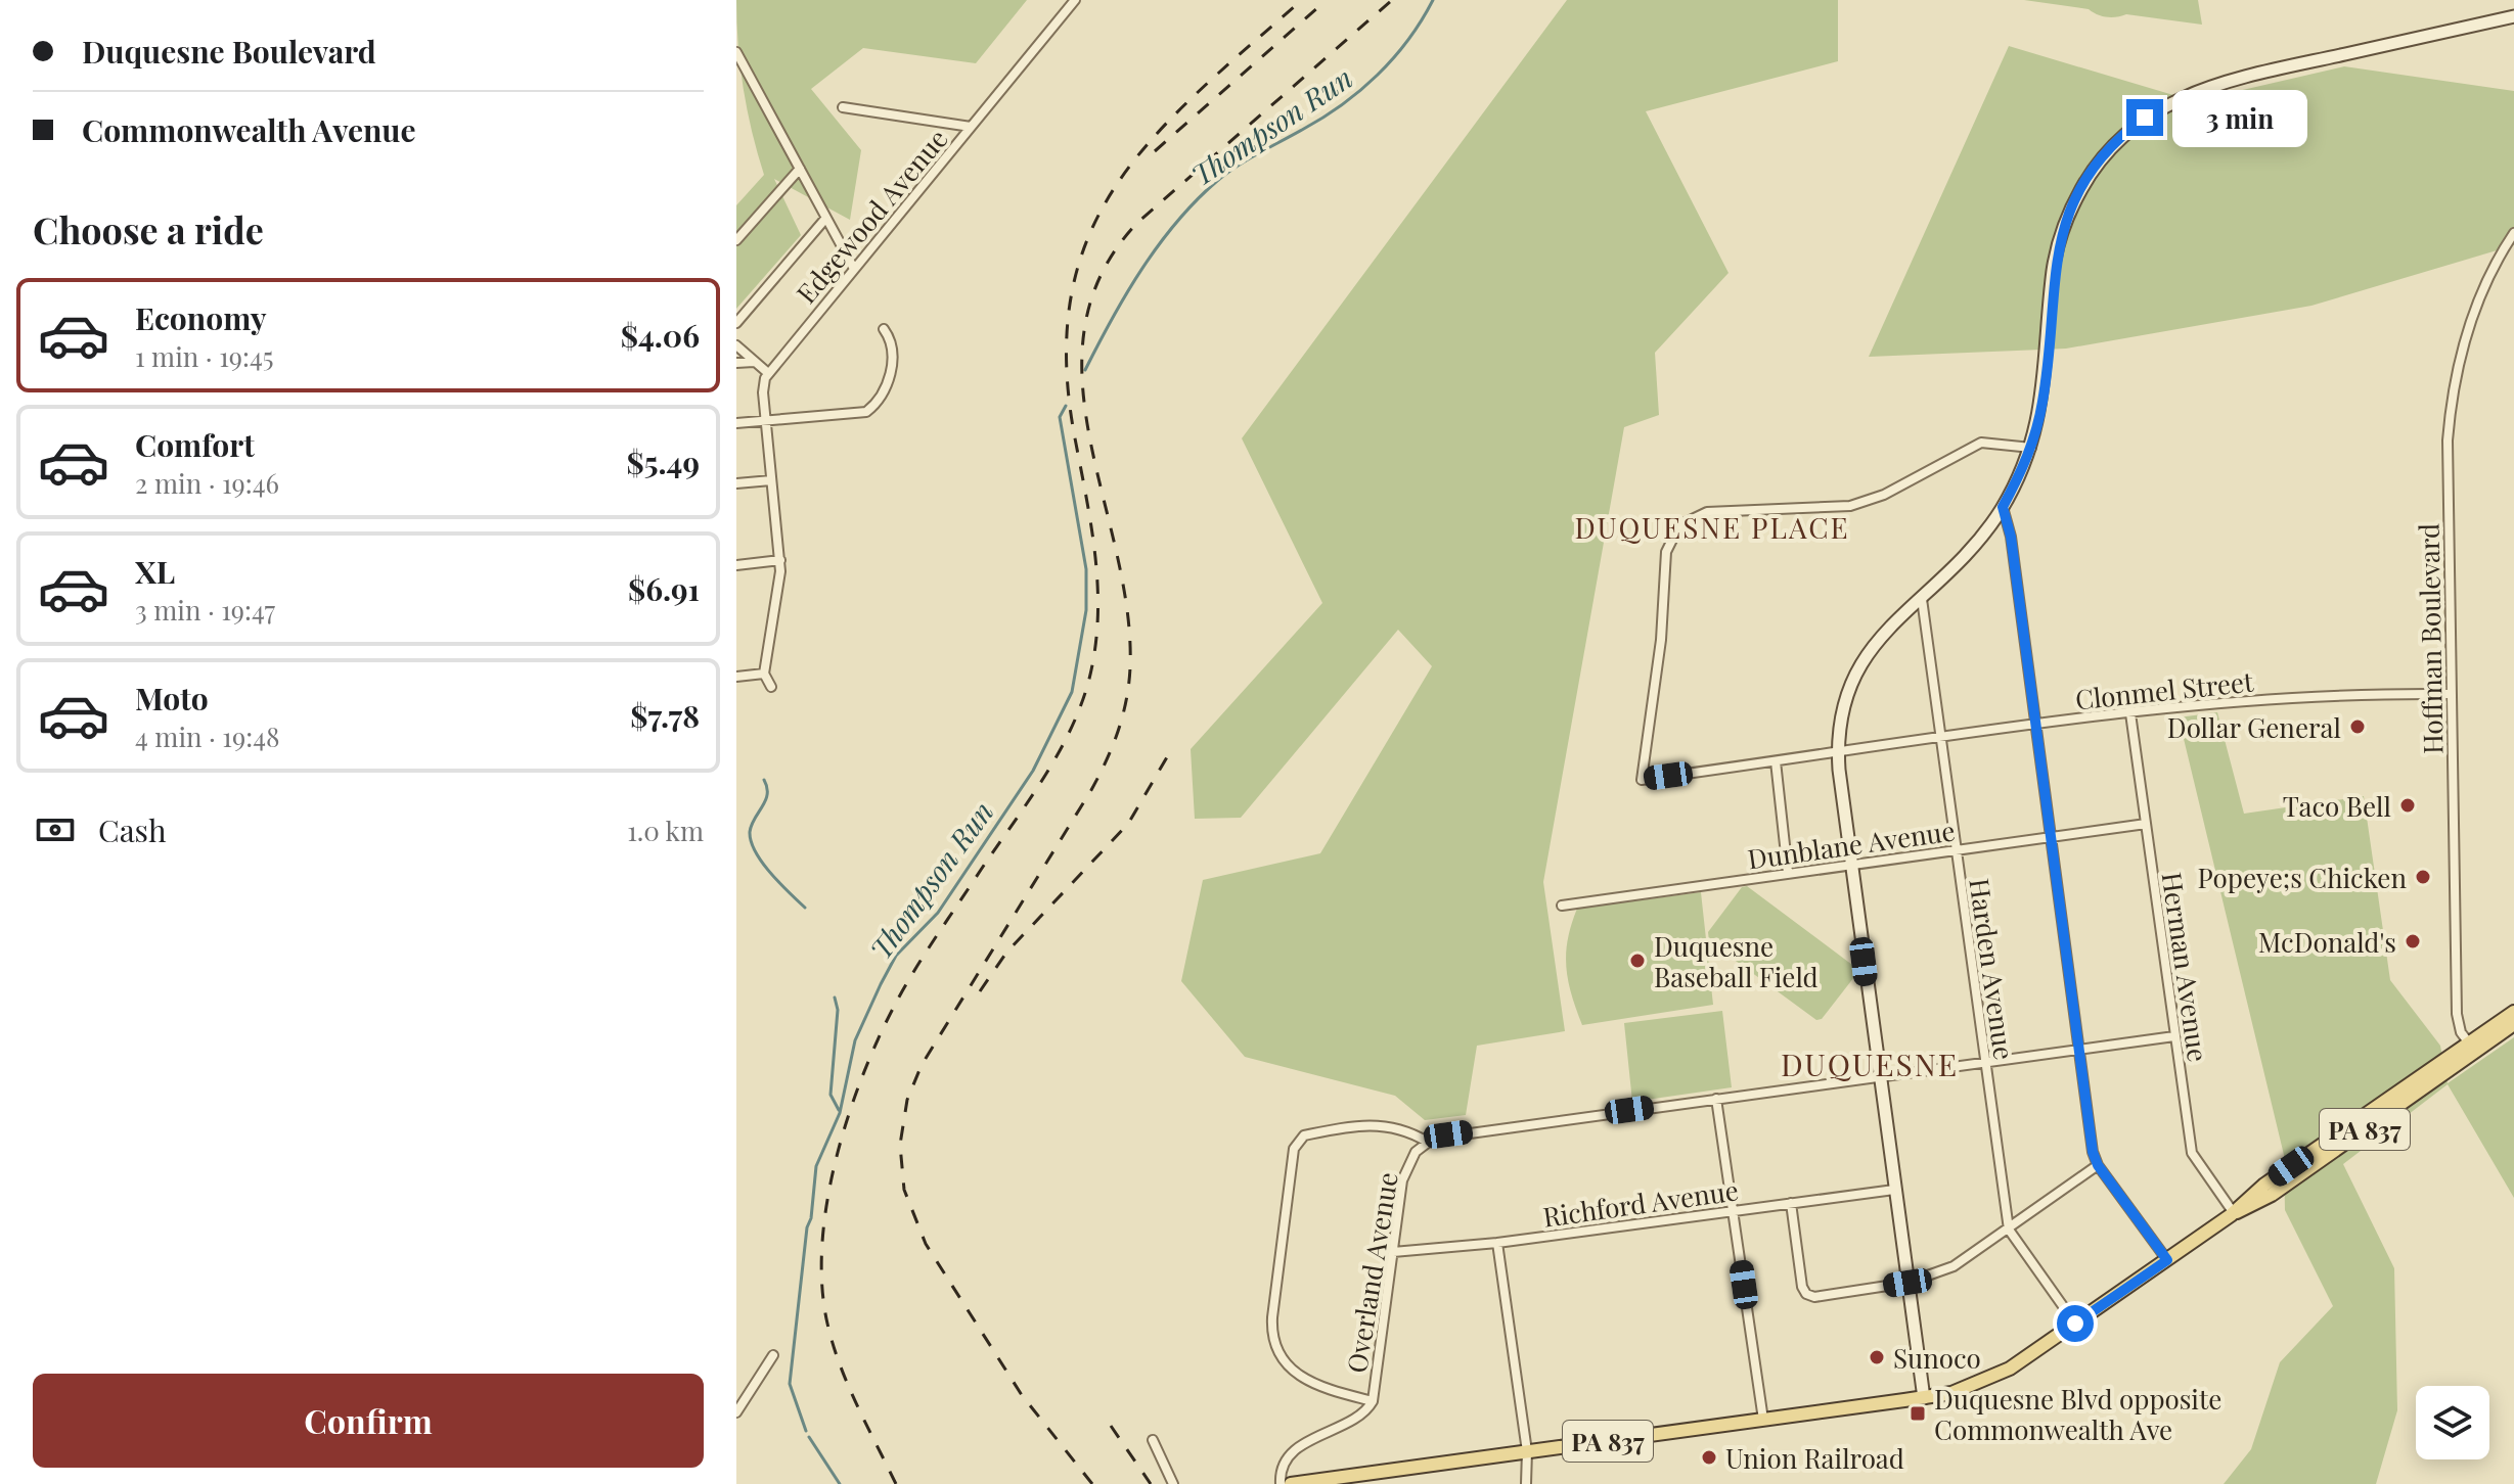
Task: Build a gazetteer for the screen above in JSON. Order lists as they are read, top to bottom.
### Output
{
  "streets": {
    "main road": ["PA 837"],
    "street": [
      "Edgewood Avenue",
      "Hoffman Boulevard",
      "Clonmel Street",
      "Dunblane Avenue",
      "Herman Avenue",
      "Harden Avenue",
      "Richford Avenue",
      "Overland Avenue"
    ]
  },
  "crossings": [
    ["Hoffman Boulevard", "Clonmel Street"],
    ["Hoffman Boulevard", "PA 837"],
    ["Clonmel Street", "Herman Avenue"],
    ["Clonmel Street", "Harden Avenue"],
    ["Dunblane Avenue", "Herman Avenue"],
    ["Dunblane Avenue", "Harden Avenue"],
    ["Herman Avenue", "PA 837"],
    ["Herman Avenue", "Overland Avenue"],
    ["Harden Avenue", "PA 837"],
    ["Harden Avenue", "Overland Avenue"],
    ["Richford Avenue", "Overland Avenue"]
  ],
  "districts": ["DUQUESNE PLACE", "DUQUESNE"],
  "water": ["Thompson Run"],
  "places": {
    "other": [
      "Dollar General",
      "Taco Bell",
      "Popeye;s Chicken",
      "McDonald's",
      "Duquesne Baseball Field",
      "Sunoco",
      "Union Railroad"
    ],
    "transit": ["Duquesne Blvd opposite Commonwealth Ave"]
  },
  "page": {
    "banner": ["Duquesne Boulevard", "Commonwealth Avenue"],
    "bubble": "3 min",
    "heading": "Choose a ride",
    "list": [
      {
        "name": "Economy",
        "note": "1 min · 19:45",
        "value": "$4.06"
      },
      {
        "name": "Comfort",
        "note": "2 min · 19:46",
        "value": "$5.49"
      },
      {
        "name": "XL",
        "note": "3 min · 19:47",
        "value": "$6.91"
      },
      {
        "name": "Moto",
        "note": "4 min · 19:48",
        "value": "$7.78"
      }
    ],
    "pay": ["Cash", "1.0 km"],
    "buttons": "Confirm"
  }
}
